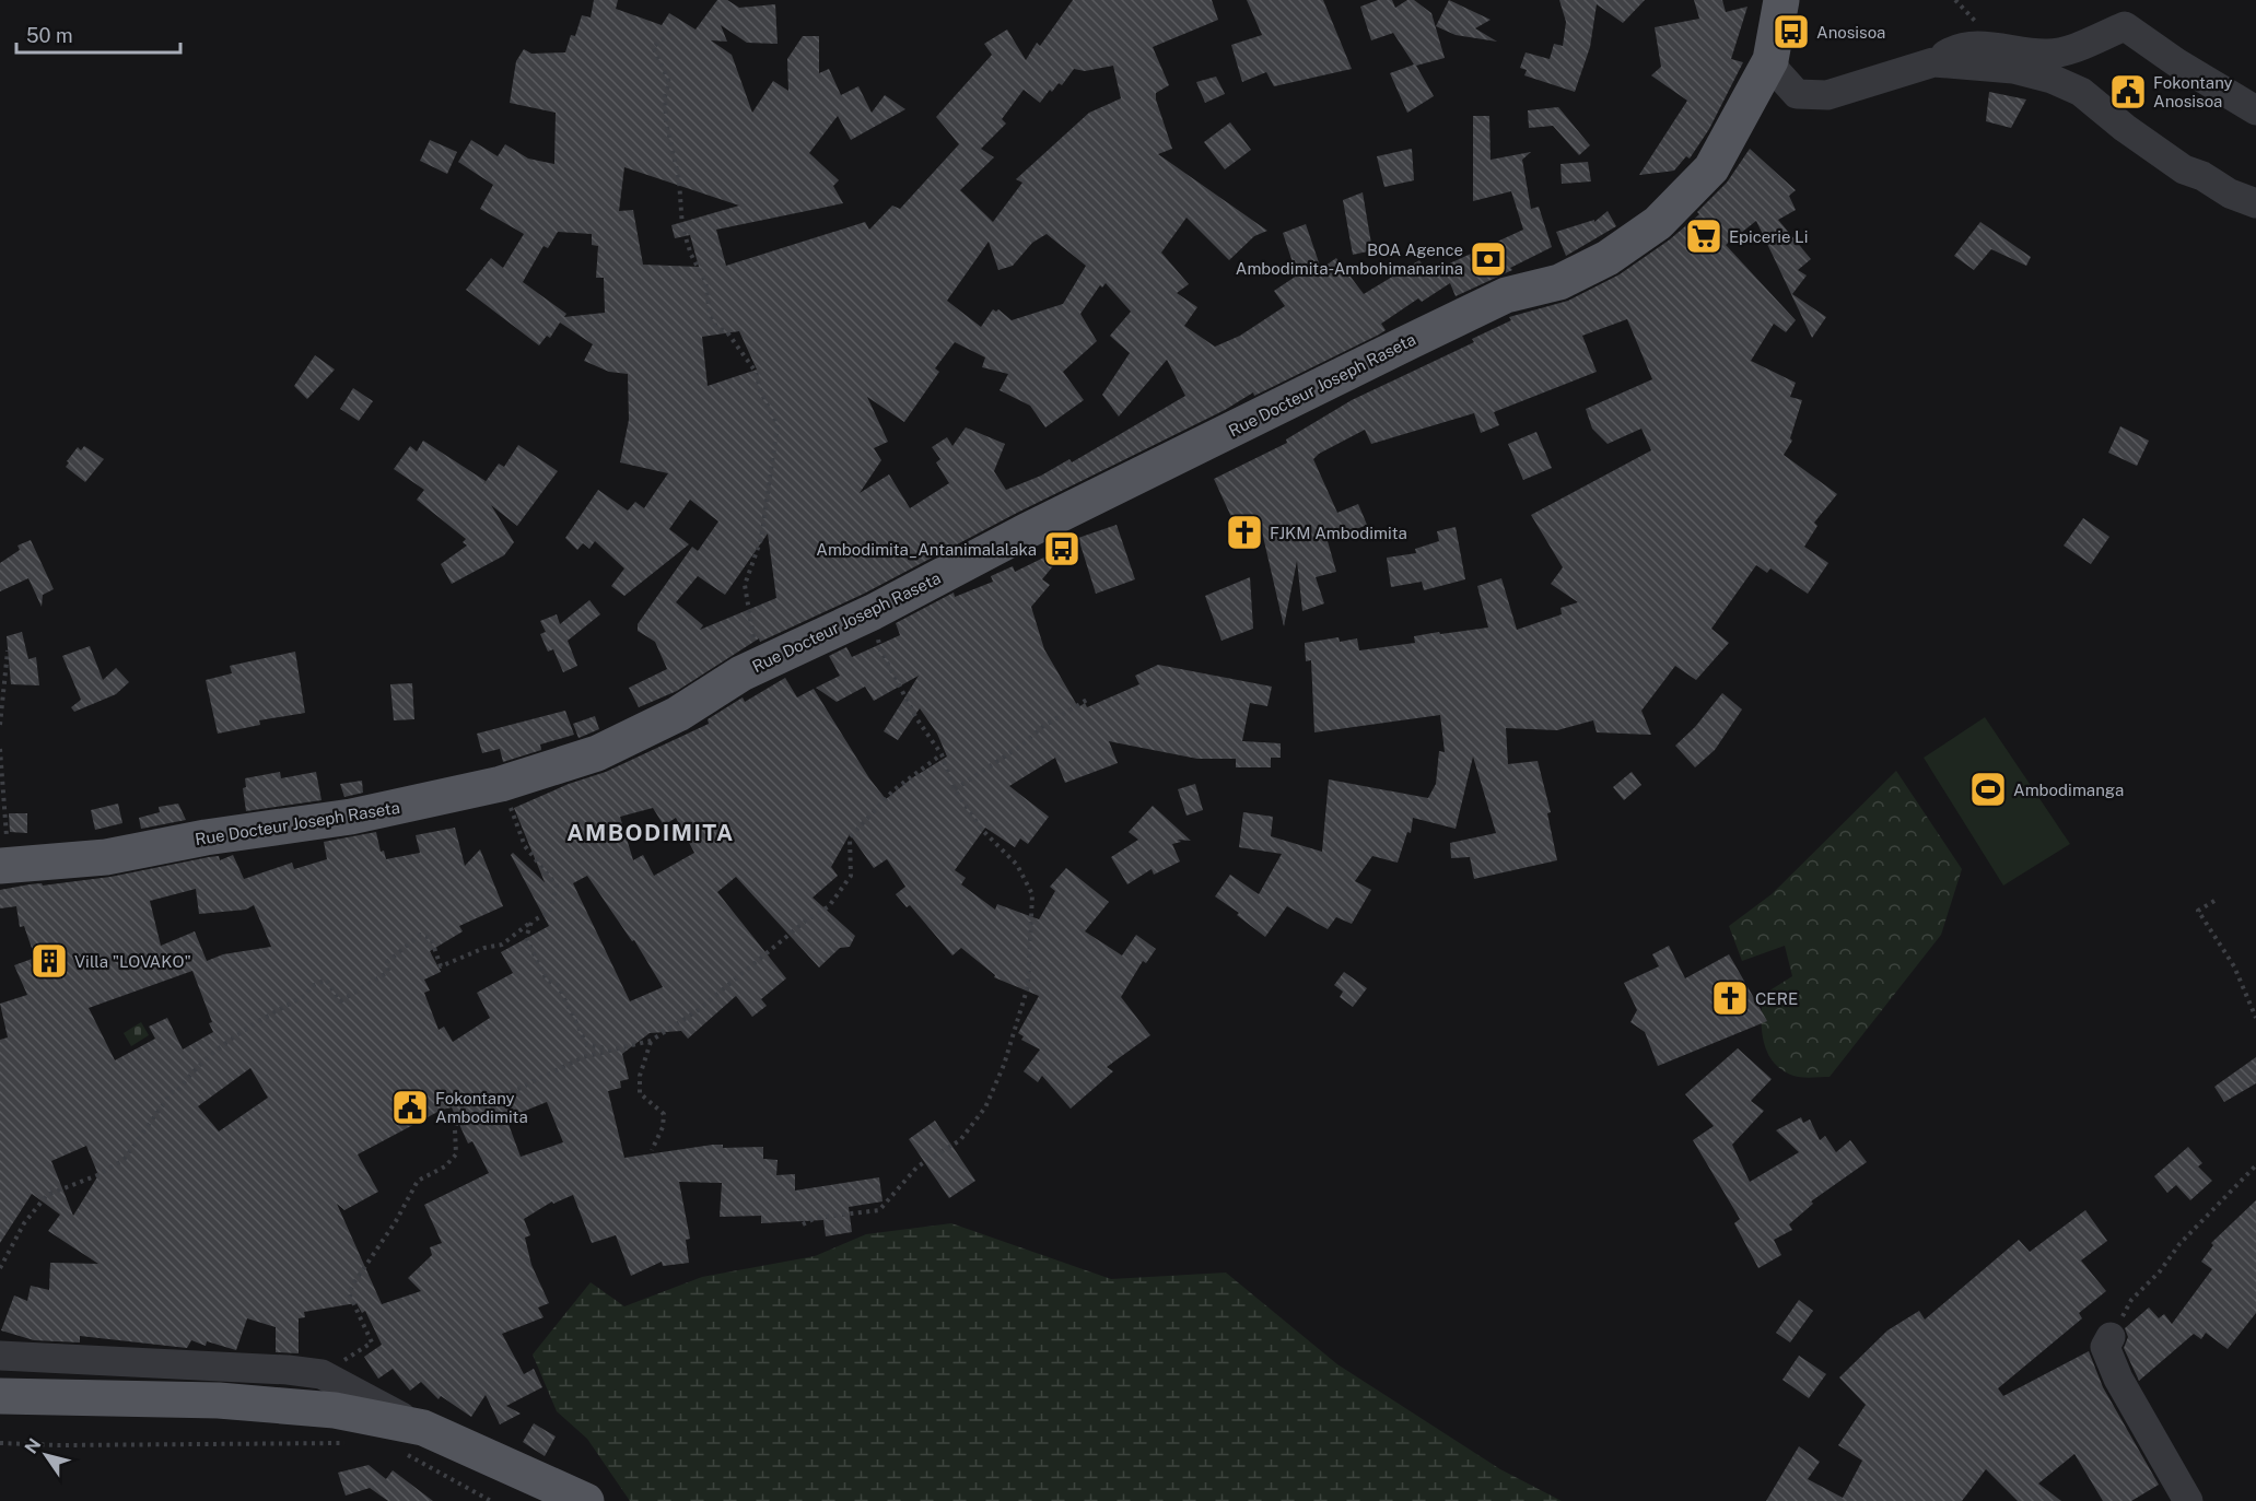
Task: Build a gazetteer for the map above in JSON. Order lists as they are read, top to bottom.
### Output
{
  "streets": {
    "main road": ["Rue Docteur Joseph Raseta"]
  },
  "districts": ["AMBODIMITA"],
  "places": {
    "bus stop": ["Anosisoa", "Ambodimita_Antanimalalaka"],
    "public building": ["Fokontany Anosisoa", "Fokontany Ambodimita"],
    "supermarket": ["Epicerie Li"],
    "bank": ["BOA Agence Ambodimita-Ambohimanarina"],
    "church": ["FJKM Ambodimita", "CERE"],
    "sports": ["Ambodimanga"],
    "building": ["Villa \"LOVAKO\""]
  },
  "scale_bar": "50 m",
  "north": "top left"
}
